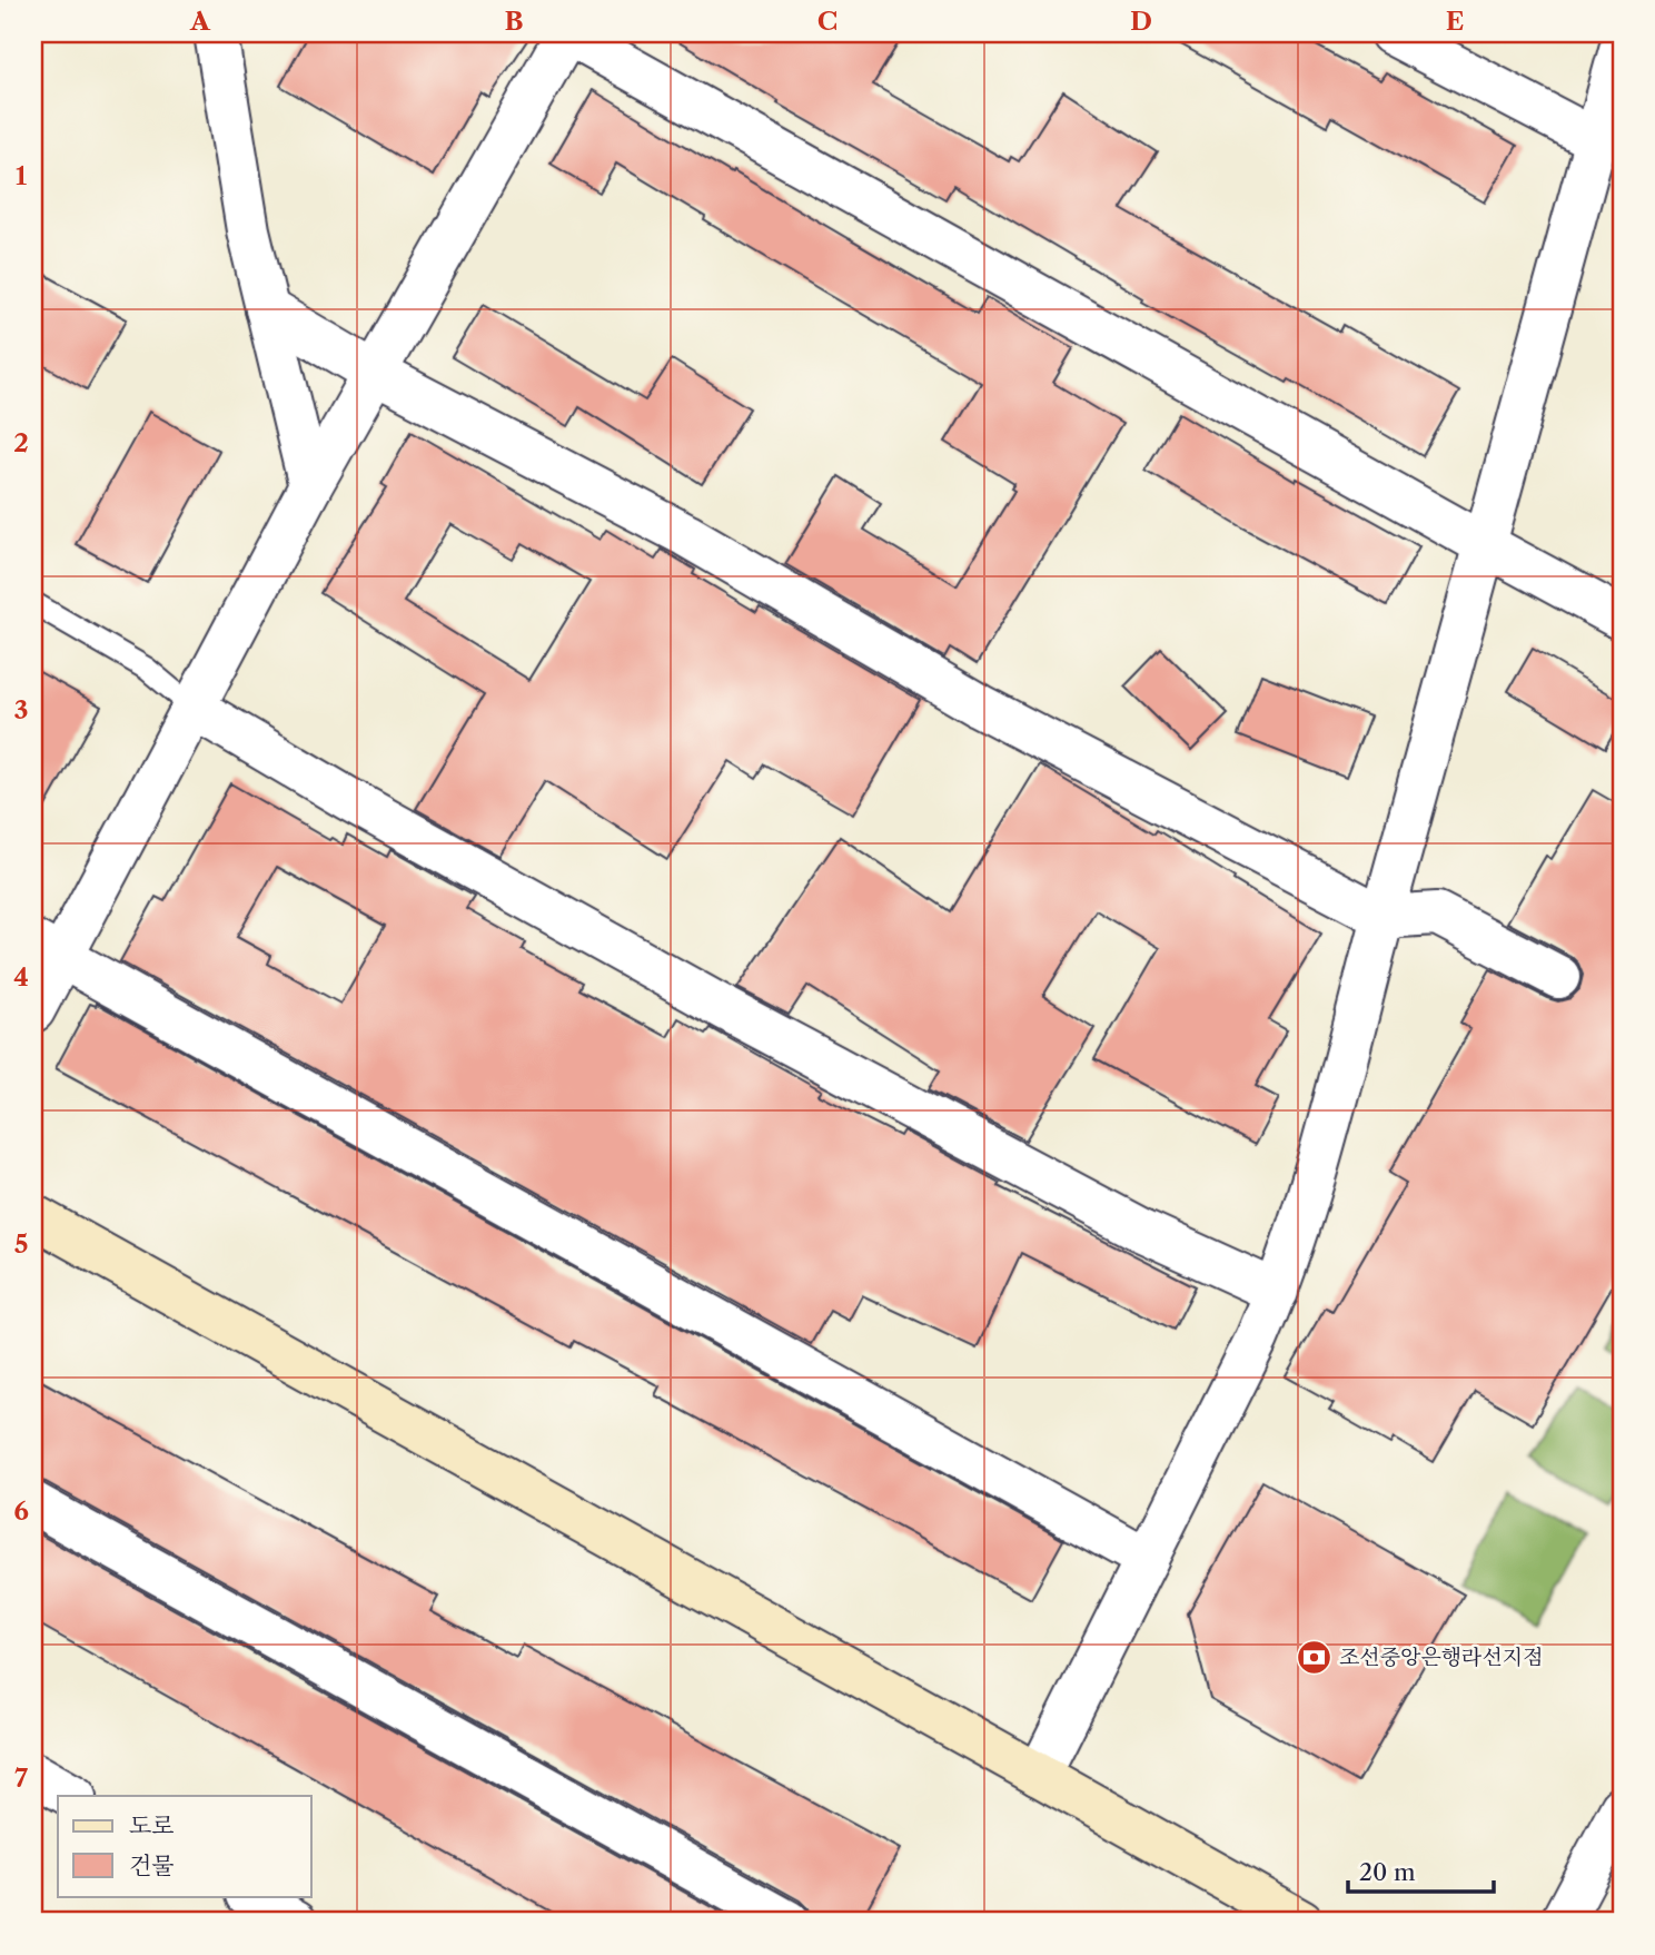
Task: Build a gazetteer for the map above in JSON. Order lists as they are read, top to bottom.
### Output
{
  "places": {
    "bank": ["조선중앙은행라선지점"]
  },
  "legend": ["도로", "건물"],
  "scale_bar": "20 m",
  "grid": {
    "columns": [
      "A",
      "B",
      "C",
      "D",
      "E"
    ],
    "rows": [
      "1",
      "2",
      "3",
      "4",
      "5",
      "6",
      "7"
    ]
  }
}
